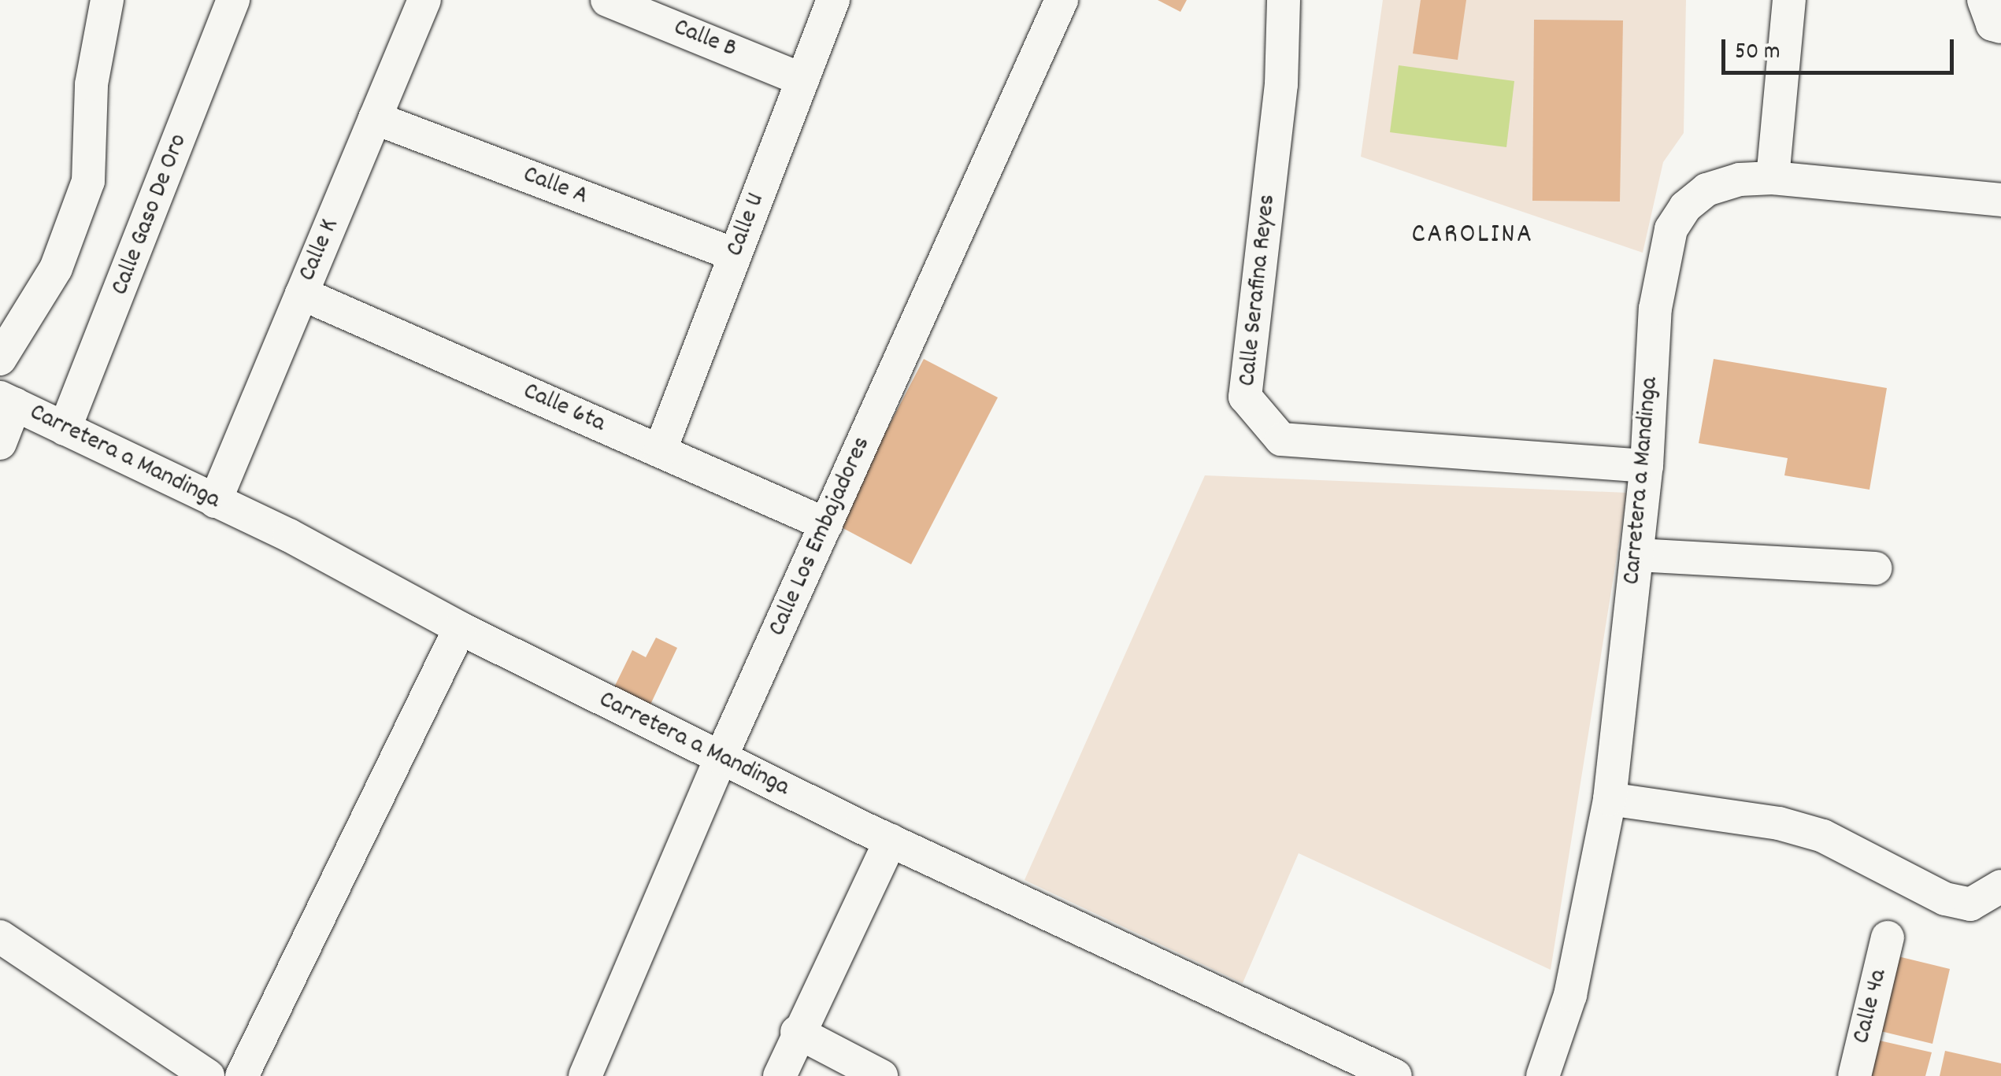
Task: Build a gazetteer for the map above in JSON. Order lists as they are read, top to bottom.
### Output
{
  "streets": {
    "street": [
      "Calle B",
      "Calle A",
      "Calle Gaso De Oro",
      "Calle U",
      "Calle K",
      "Calle Serafina Reyes",
      "Calle 6ta",
      "Carretera a Mandinga",
      "Calle Los Embajadores",
      "Calle 4a"
    ]
  },
  "crossings": [
    ["Calle B", "Calle U"],
    ["Calle A", "Calle U"],
    ["Calle A", "Calle K"],
    ["Calle Gaso De Oro", "Carretera a Mandinga"],
    ["Calle U", "Calle 6ta"],
    ["Calle K", "Calle 6ta"],
    ["Calle K", "Carretera a Mandinga"],
    ["Calle Serafina Reyes", "Carretera a Mandinga"],
    ["Calle 6ta", "Calle Los Embajadores"],
    ["Carretera a Mandinga", "Calle Los Embajadores"]
  ],
  "districts": ["CAROLINA"],
  "scale_bar": "50 m"
}
